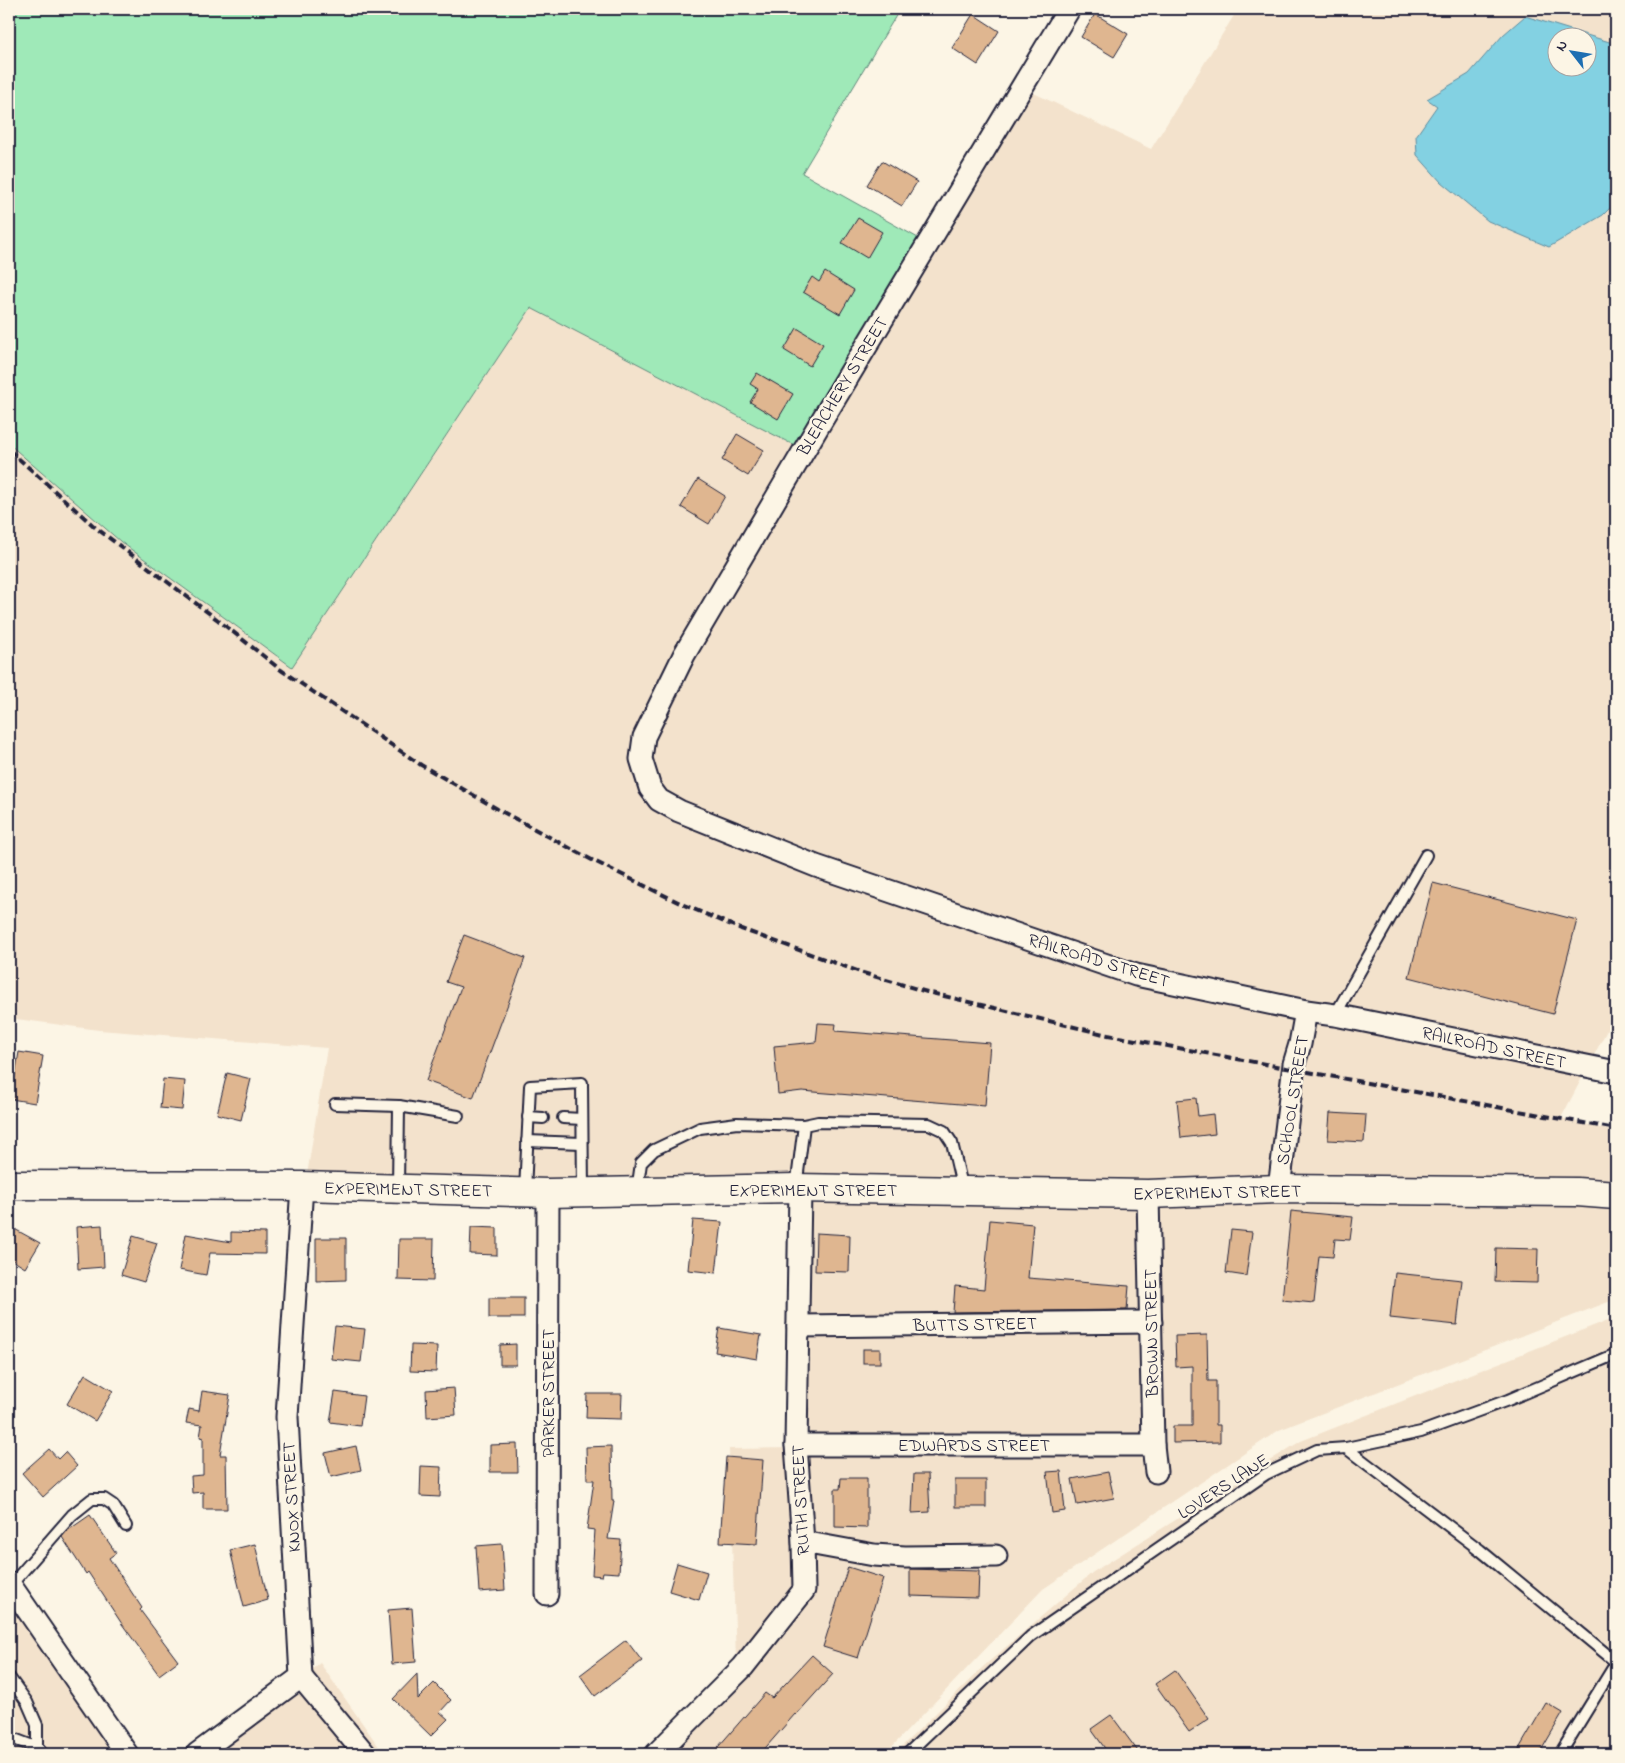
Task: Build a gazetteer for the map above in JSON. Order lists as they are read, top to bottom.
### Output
{
  "streets": {
    "main road": ["EXPERIMENT STREET"],
    "street": [
      "BLEACHERY STREET",
      "RAILROAD STREET",
      "SCHOOL STREET",
      "BUTTS STREET",
      "BROWN STREET",
      "PARKER STREET",
      "EDWARDS STREET",
      "KNOX STREET",
      "RUTH STREET"
    ],
    "lane": ["LOVERS LANE"]
  },
  "crossings": [
    ["BLEACHERY STREET", "RAILROAD STREET"],
    ["RAILROAD STREET", "SCHOOL STREET"],
    ["SCHOOL STREET", "EXPERIMENT STREET"],
    ["EXPERIMENT STREET", "BROWN STREET"],
    ["EXPERIMENT STREET", "PARKER STREET"],
    ["EXPERIMENT STREET", "KNOX STREET"],
    ["EXPERIMENT STREET", "RUTH STREET"],
    ["BUTTS STREET", "BROWN STREET"],
    ["BUTTS STREET", "RUTH STREET"],
    ["BROWN STREET", "EDWARDS STREET"],
    ["EDWARDS STREET", "RUTH STREET"]
  ],
  "north": "top left"
}
